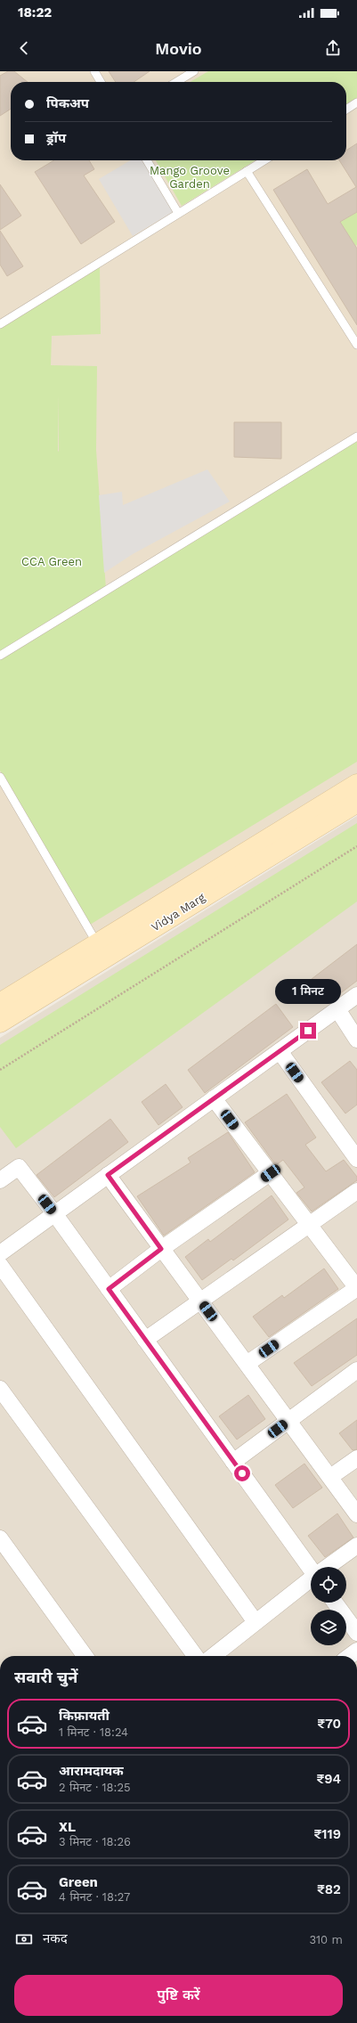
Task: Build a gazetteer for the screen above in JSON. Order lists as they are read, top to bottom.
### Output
{
  "streets": {
    "main road": ["Vidya Marg"]
  },
  "parks": ["Mango Groove Garden", "CCA Green"],
  "page": {
    "status": "18:22",
    "header": "Movio",
    "banner": ["पिकअप", "ड्रॉप"],
    "bubble": "1 मिनट",
    "heading": "सवारी चुनें",
    "list": [
      {
        "name": "किफ़ायती",
        "note": "1 मिनट · 18:24",
        "value": "₹70"
      },
      {
        "name": "आरामदायक",
        "note": "2 मिनट · 18:25",
        "value": "₹94"
      },
      {
        "name": "XL",
        "note": "3 मिनट · 18:26",
        "value": "₹119"
      },
      {
        "name": "Green",
        "note": "4 मिनट · 18:27",
        "value": "₹82"
      }
    ],
    "pay": ["नकद", "310 m"],
    "buttons": "पुष्टि करें"
  }
}
